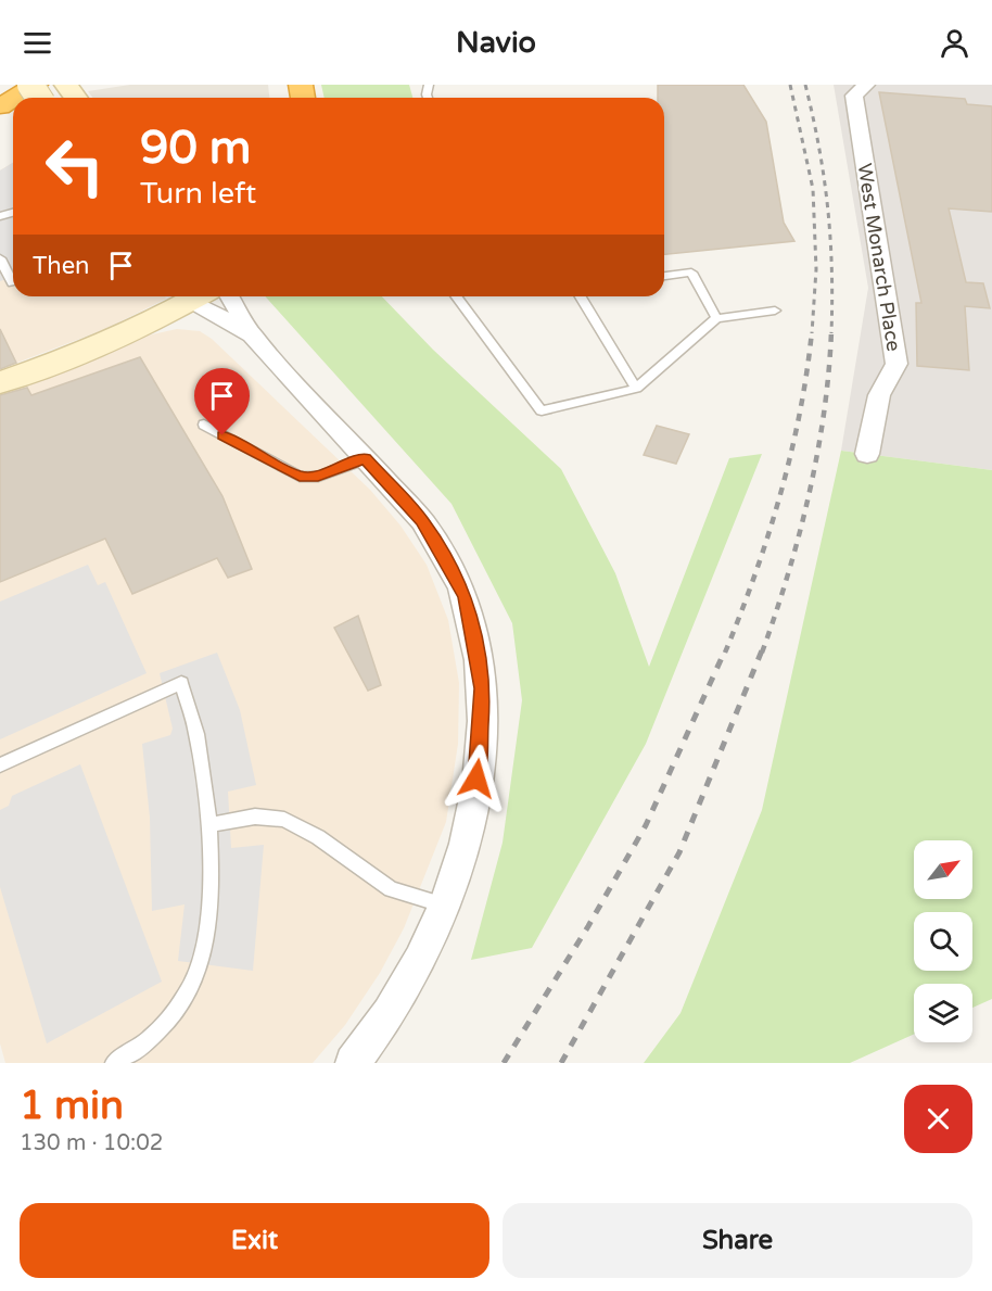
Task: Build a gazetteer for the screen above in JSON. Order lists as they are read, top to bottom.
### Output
{
  "streets": {
    "street": ["West Monarch Place"]
  },
  "north": "top right",
  "page": {
    "header": "Navio",
    "turn": ["90 m", "Turn left"],
    "then": "Then",
    "heading": ["1 min", "130 m · 10:02"],
    "buttons": ["Exit", "Share"]
  }
}
